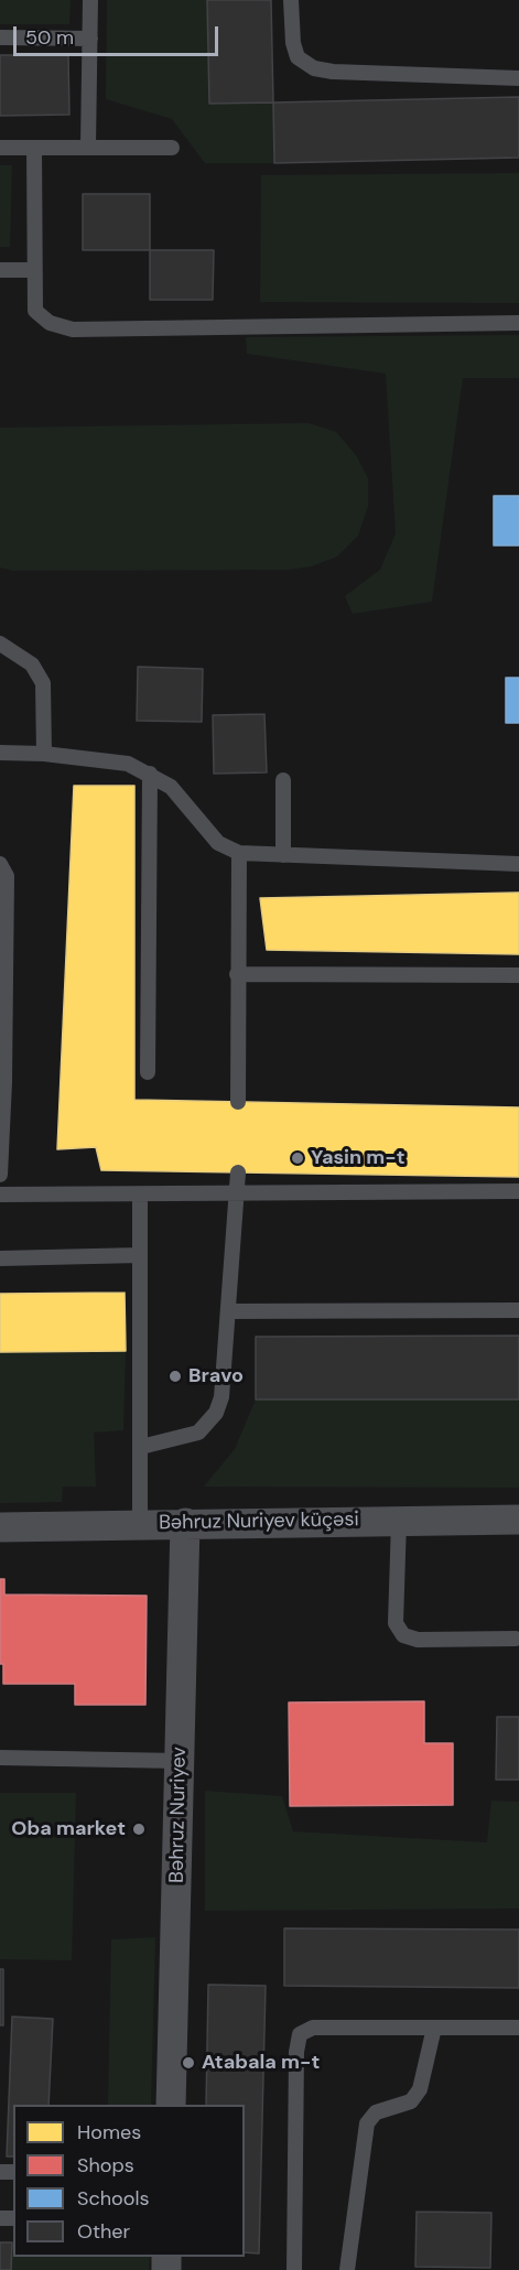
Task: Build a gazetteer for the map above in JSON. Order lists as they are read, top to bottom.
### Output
{
  "streets": {
    "street": ["Bəhruz Nuriyev küçəsi", "Bəhruz Nuriyev"]
  },
  "crossings": [
    ["Bəhruz Nuriyev küçəsi", "Bəhruz Nuriyev"]
  ],
  "places": [
    "Yasin m-t",
    "Bravo",
    "Oba market",
    "Atabala m-t"
  ],
  "legend": [
    "Homes",
    "Shops",
    "Schools",
    "Other"
  ],
  "scale_bar": "50 m"
}
